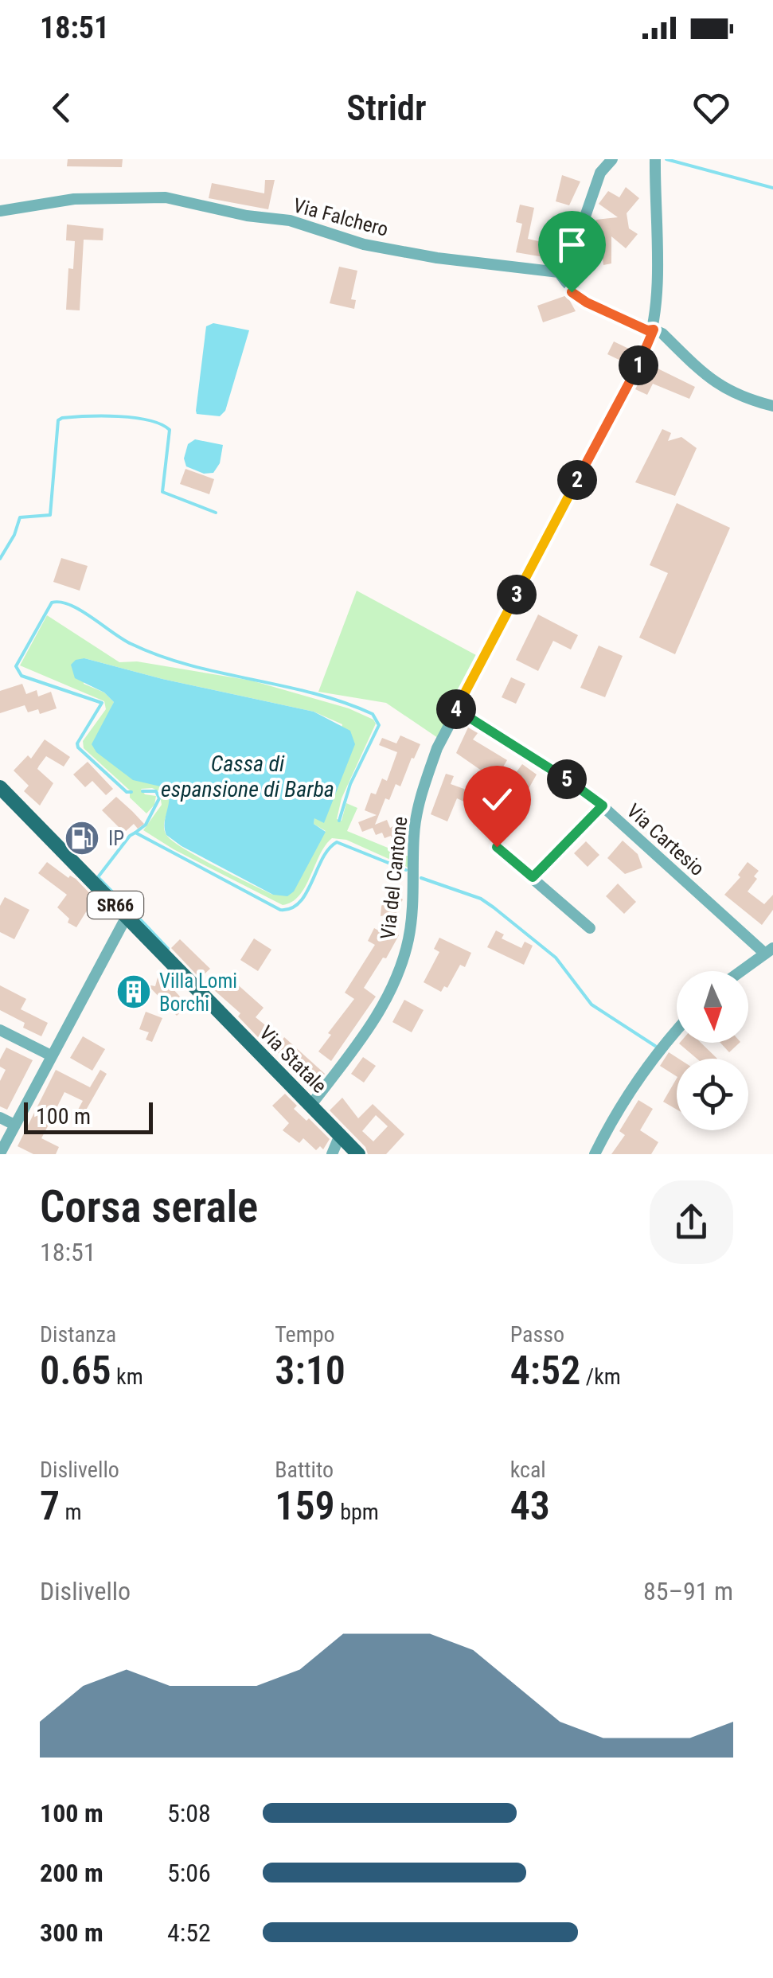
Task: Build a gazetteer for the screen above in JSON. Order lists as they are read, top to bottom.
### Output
{
  "streets": {
    "main road": ["SR66", "Via Statale"],
    "street": ["Via Falchero", "Via Cartesio", "Via del Cantone"]
  },
  "crossings": [
    ["Via Cartesio", "Via del Cantone"],
    ["Via del Cantone", "Via Statale"]
  ],
  "water": ["Cassa di espansione di Barba"],
  "places": {
    "fuel station": ["IP"],
    "building": ["Villa Lomi Borchi"]
  },
  "scale_bar": "100 m",
  "north": "bottom",
  "page": {
    "status": "18:51",
    "header": "Stridr",
    "pins": [
      "1",
      "2",
      "3",
      "4",
      "5"
    ],
    "scale": "100 m",
    "heading": ["Corsa serale", "18:51"],
    "stats": [
      ["Distanza", "0.65 km"],
      ["Tempo", "3:10"],
      ["Passo", "4:52 /km"],
      ["Dislivello", "7 m"],
      ["Battito", "159 bpm"],
      ["kcal", "43"]
    ],
    "chart": ["Dislivello", "85–91 m"],
    "list": [
      {
        "name": "100 m",
        "note": "5:08"
      },
      {
        "name": "200 m",
        "note": "5:06"
      },
      {
        "name": "300 m",
        "note": "4:52"
      }
    ]
  }
}
